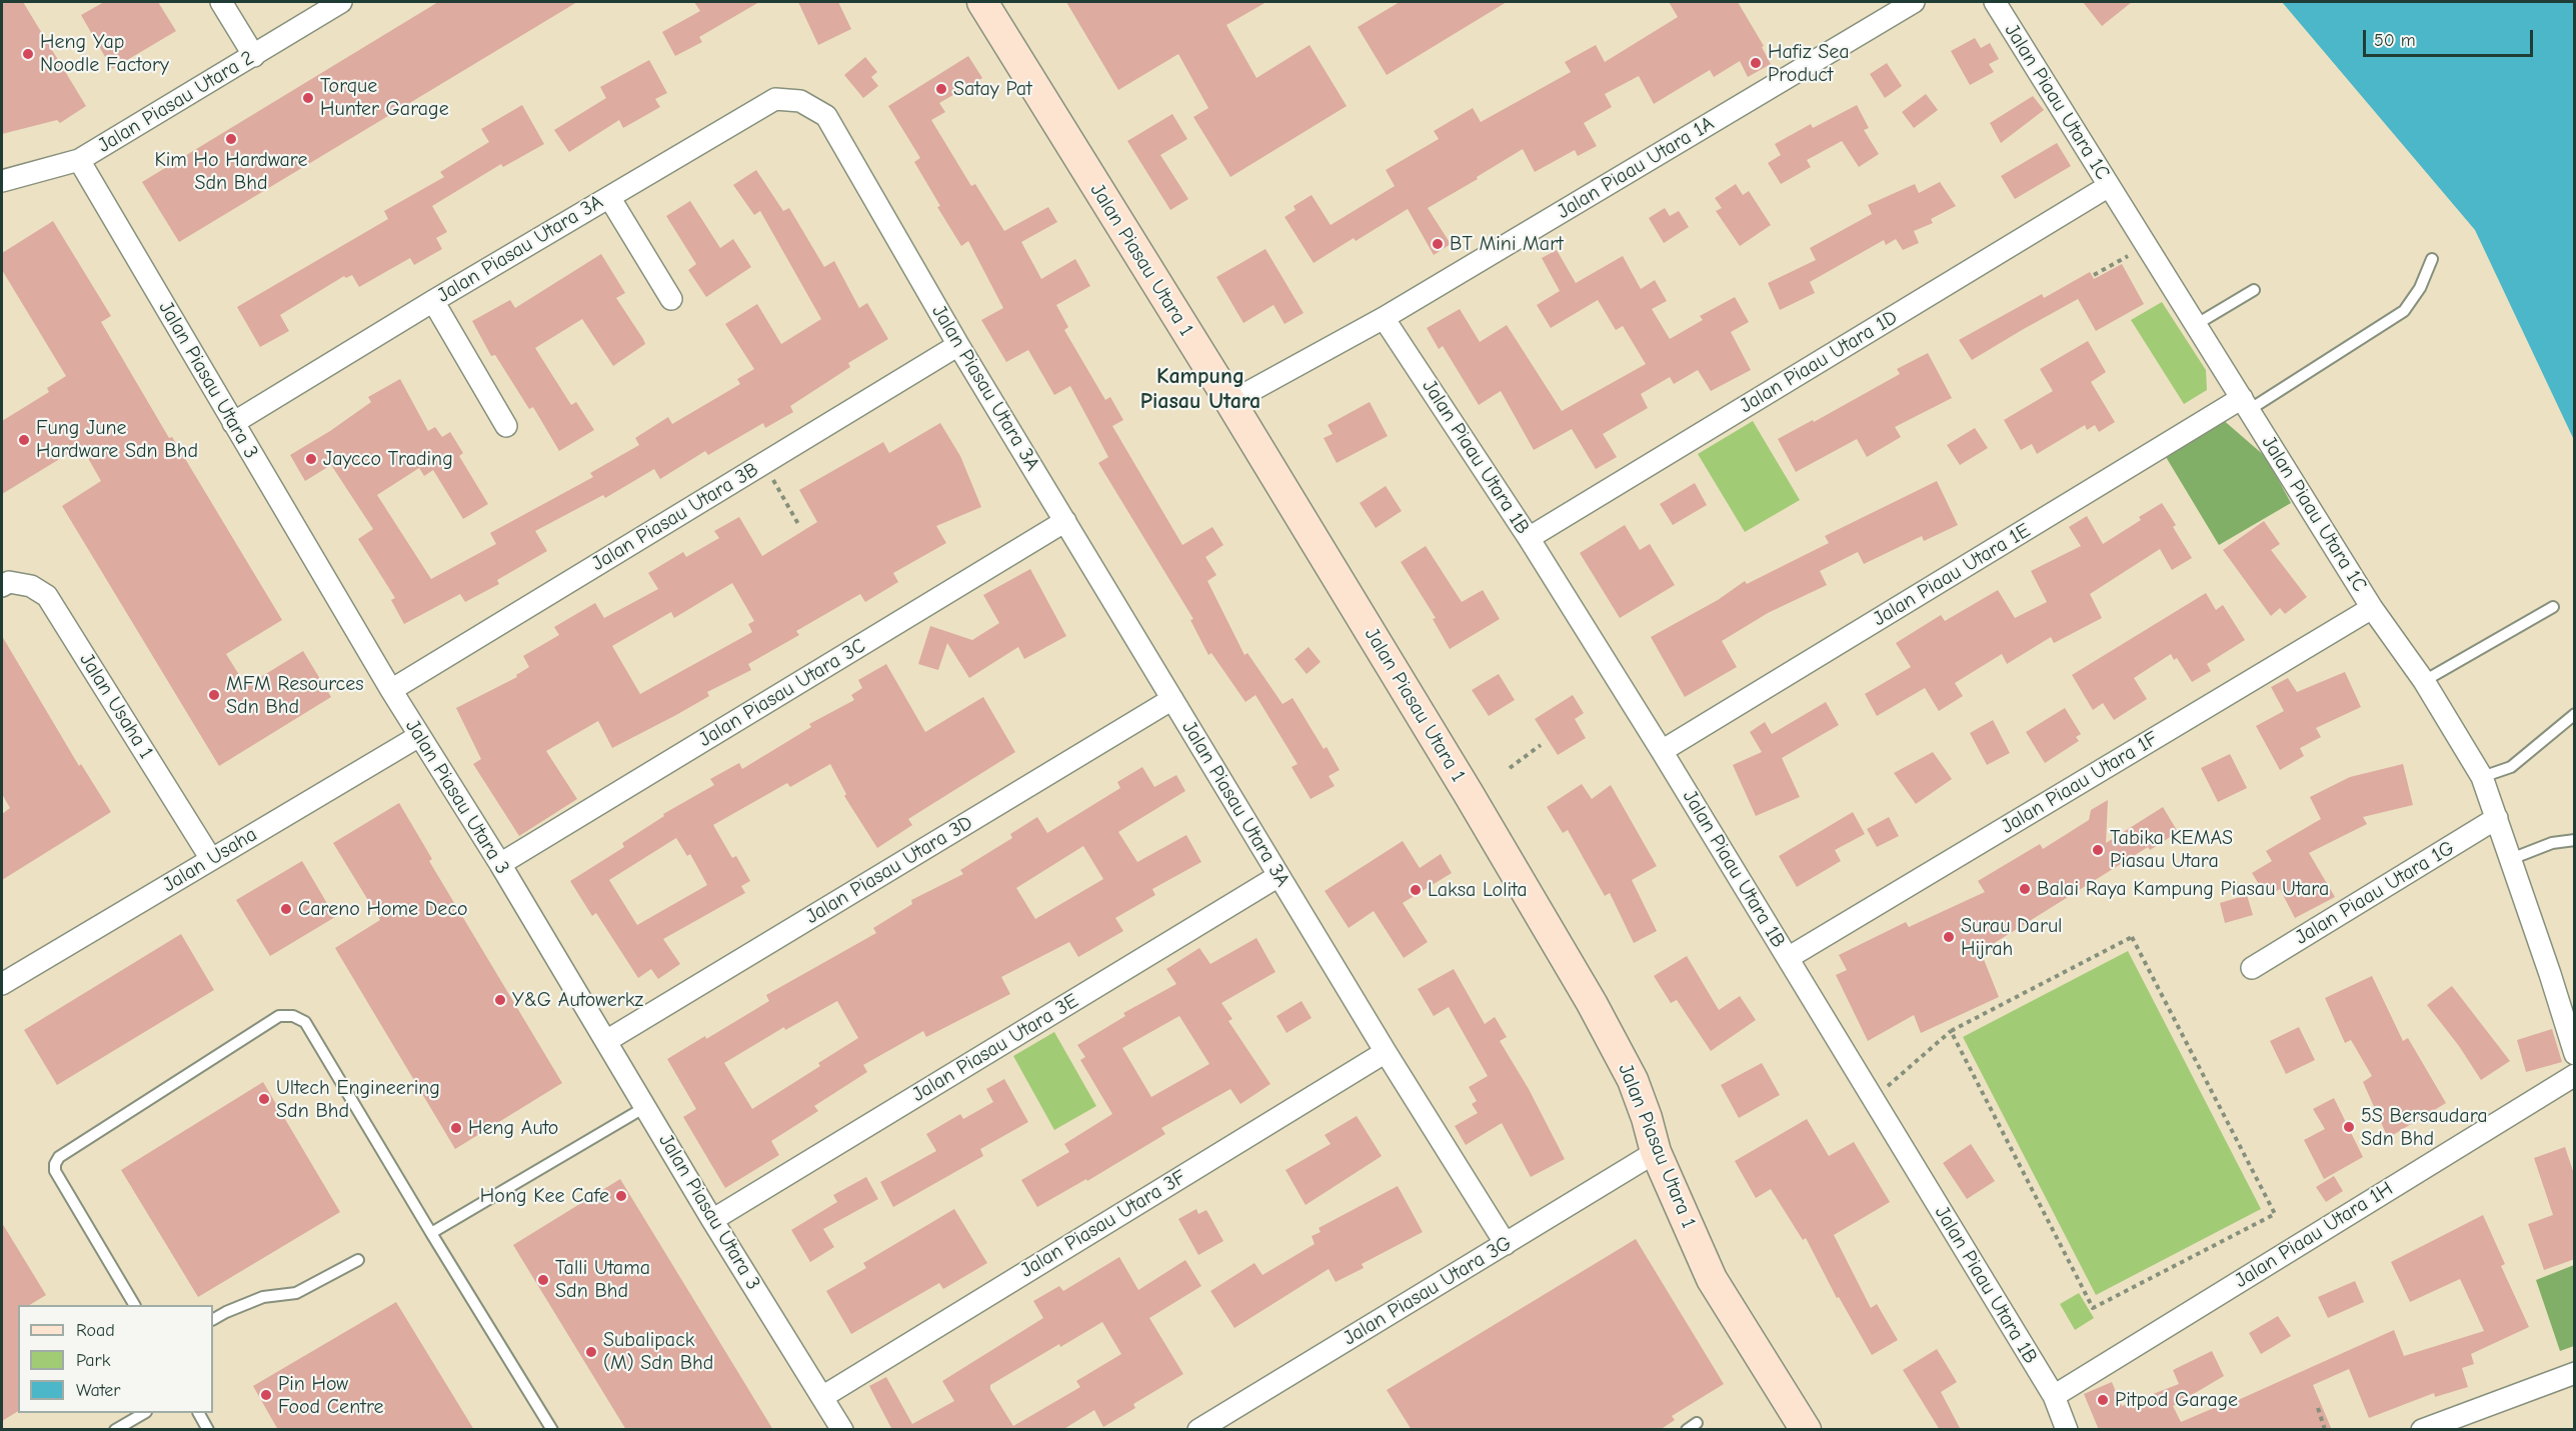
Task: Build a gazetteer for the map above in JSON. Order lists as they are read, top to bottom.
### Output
{
  "streets": {
    "street": [
      "Jalan Piasau Utara 2",
      "Jalan Piaau Utara 1C",
      "Jalan Piaau Utara 1A",
      "Jalan Piasau Utara 3A",
      "Jalan Piasau Utara 1",
      "Jalan Piaau Utara 1D",
      "Jalan Piasau Utara 3",
      "Jalan Piaau Utara 1B",
      "Jalan Piasau Utara 3B",
      "Jalan Piaau Utara 1E",
      "Jalan Piasau Utara 3C",
      "Jalan Usaha 1",
      "Jalan Piaau Utara 1F",
      "Jalan Usaha",
      "Jalan Piasau Utara 3D",
      "Jalan Piaau Utara 1G",
      "Jalan Piasau Utara 3E",
      "Jalan Piasau Utara 3F",
      "Jalan Piaau Utara 1H",
      "Jalan Piasau Utara 3G"
    ]
  },
  "crossings": [
    ["Jalan Piasau Utara 2", "Jalan Piasau Utara 3"],
    ["Jalan Piaau Utara 1C", "Jalan Piaau Utara 1D"],
    ["Jalan Piaau Utara 1C", "Jalan Piaau Utara 1E"],
    ["Jalan Piaau Utara 1C", "Jalan Piaau Utara 1F"],
    ["Jalan Piaau Utara 1C", "Jalan Piaau Utara 1G"],
    ["Jalan Piaau Utara 1A", "Jalan Piasau Utara 1"],
    ["Jalan Piaau Utara 1A", "Jalan Piaau Utara 1B"],
    ["Jalan Piasau Utara 3A", "Jalan Piasau Utara 3"],
    ["Jalan Piasau Utara 3A", "Jalan Piasau Utara 3B"],
    ["Jalan Piasau Utara 3A", "Jalan Piasau Utara 3C"],
    ["Jalan Piasau Utara 3A", "Jalan Piasau Utara 3D"],
    ["Jalan Piasau Utara 3A", "Jalan Piasau Utara 3E"],
    ["Jalan Piasau Utara 3A", "Jalan Piasau Utara 3F"],
    ["Jalan Piasau Utara 3A", "Jalan Piasau Utara 3G"],
    ["Jalan Piasau Utara 1", "Jalan Piasau Utara 3G"],
    ["Jalan Piaau Utara 1D", "Jalan Piaau Utara 1B"],
    ["Jalan Piasau Utara 3", "Jalan Piasau Utara 3B"],
    ["Jalan Piasau Utara 3", "Jalan Piasau Utara 3C"],
    ["Jalan Piasau Utara 3", "Jalan Usaha"],
    ["Jalan Piasau Utara 3", "Jalan Piasau Utara 3D"],
    ["Jalan Piasau Utara 3", "Jalan Piasau Utara 3E"],
    ["Jalan Piasau Utara 3", "Jalan Piasau Utara 3F"],
    ["Jalan Piaau Utara 1B", "Jalan Piaau Utara 1E"],
    ["Jalan Piaau Utara 1B", "Jalan Piaau Utara 1F"],
    ["Jalan Piaau Utara 1B", "Jalan Piaau Utara 1H"],
    ["Jalan Usaha 1", "Jalan Usaha"]
  ],
  "districts": ["Kampung Piasau Utara"],
  "places": [
    "Heng Yap Noodle Factory",
    "Hafiz Sea Product",
    "Satay Pat",
    "Torque Hunter Garage",
    "Kim Ho Hardware Sdn Bhd",
    "BT Mini Mart",
    "Fung June Hardware Sdn Bhd",
    "Jaycco Trading",
    "MFM Resources Sdn Bhd",
    "Tabika KEMAS Piasau Utara",
    "Balai Raya Kampung Piasau Utara",
    "Laksa Lolita",
    "Careno Home Deco",
    "Surau Darul Hijrah",
    "Y&G Autowerkz",
    "Ultech Engineering Sdn Bhd",
    "5S Bersaudara Sdn Bhd",
    "Heng Auto",
    "Hong Kee Cafe",
    "Talli Utama Sdn Bhd",
    "Subalipack (M) Sdn Bhd",
    "Pin How Food Centre",
    "Pitpod Garage"
  ],
  "legend": ["Road", "Park", "Water"],
  "scale_bar": "50 m"
}
